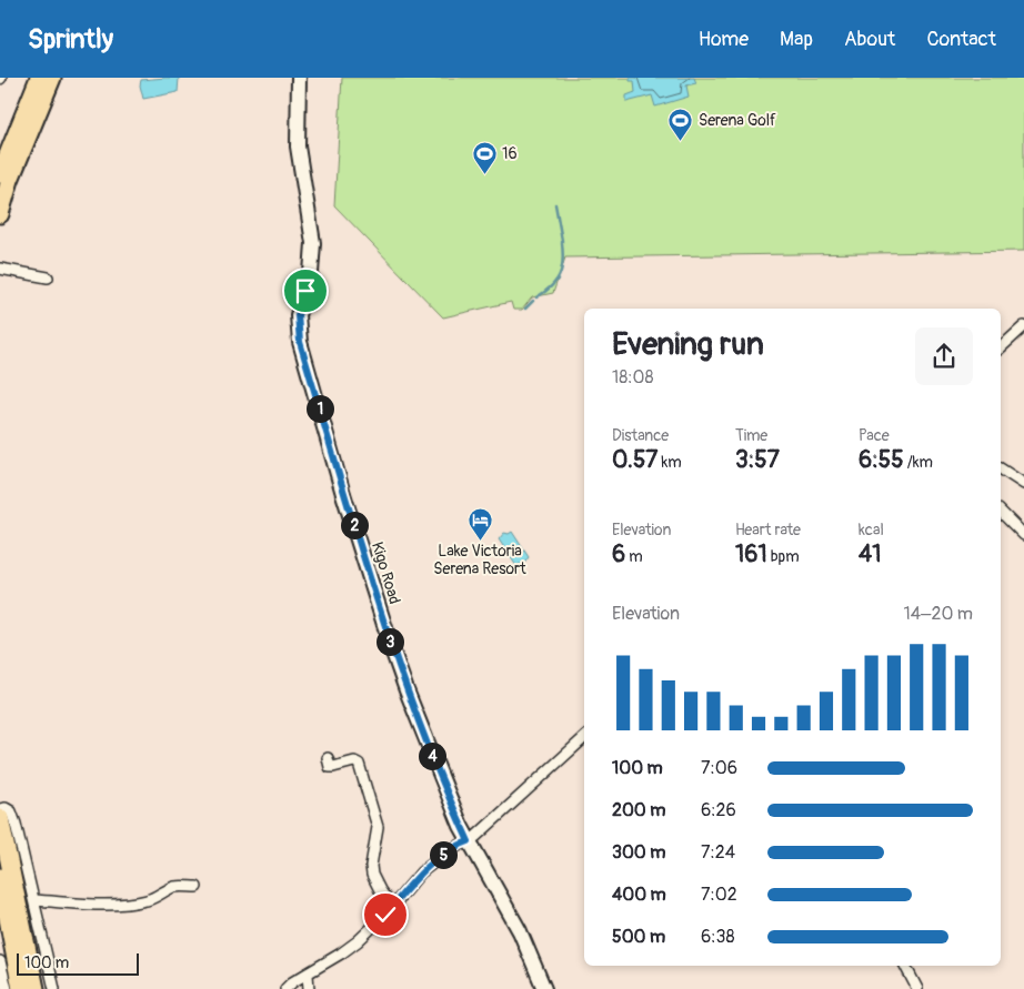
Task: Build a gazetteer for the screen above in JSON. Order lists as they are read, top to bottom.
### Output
{
  "streets": {
    "street": ["Kigo Road"]
  },
  "places": {
    "sports": ["Serena Golf", "16"],
    "hotel": ["Lake Victoria Serena Resort"]
  },
  "scale_bar": "100 m",
  "page": {
    "header": "Sprintly",
    "nav": [
      "Home",
      "Map",
      "About",
      "Contact"
    ],
    "heading": ["Evening run", "18:08"],
    "pins": [
      "1",
      "2",
      "3",
      "4",
      "5"
    ],
    "stats": [
      ["Distance", "0.57 km"],
      ["Time", "3:57"],
      ["Pace", "6:55 /km"],
      ["Elevation", "6 m"],
      ["Heart rate", "161 bpm"],
      ["kcal", "41"]
    ],
    "chart": ["Elevation", "14–20 m"],
    "list": [
      {
        "name": "100 m",
        "note": "7:06"
      },
      {
        "name": "200 m",
        "note": "6:26"
      },
      {
        "name": "300 m",
        "note": "7:24"
      },
      {
        "name": "400 m",
        "note": "7:02"
      },
      {
        "name": "500 m",
        "note": "6:38"
      }
    ],
    "scale": "100 m"
  }
}
